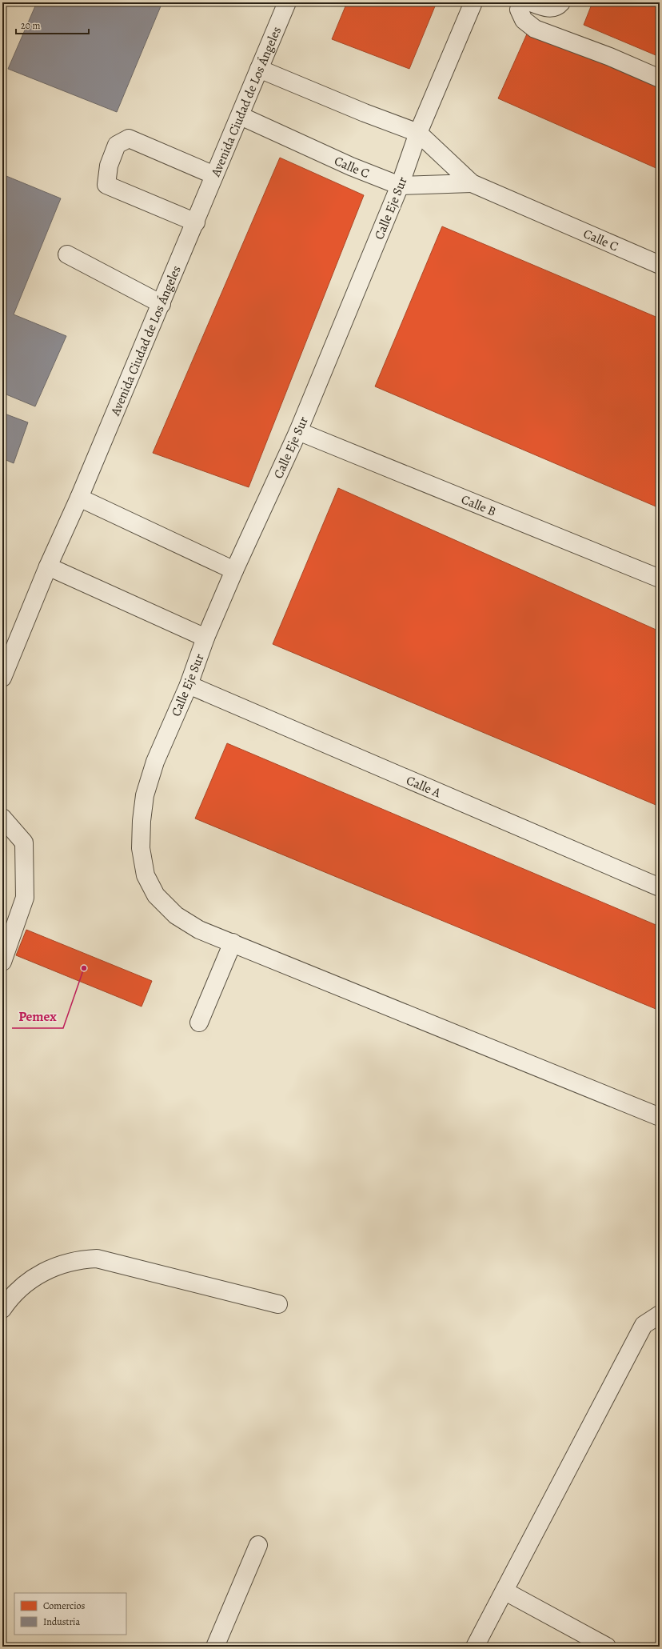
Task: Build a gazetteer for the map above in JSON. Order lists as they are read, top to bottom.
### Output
{
  "streets": {
    "street": [
      "Avenida Ciudad de Los Ángeles",
      "Calle C",
      "Calle Eje Sur",
      "Calle B",
      "Calle A"
    ]
  },
  "crossings": [
    ["Avenida Ciudad de Los Ángeles", "Calle C"],
    ["Calle C", "Calle Eje Sur"],
    ["Calle Eje Sur", "Calle B"],
    ["Calle Eje Sur", "Calle A"]
  ],
  "places": ["Pemex"],
  "legend": ["Comercios", "Industria"],
  "scale_bar": "20 m"
}
